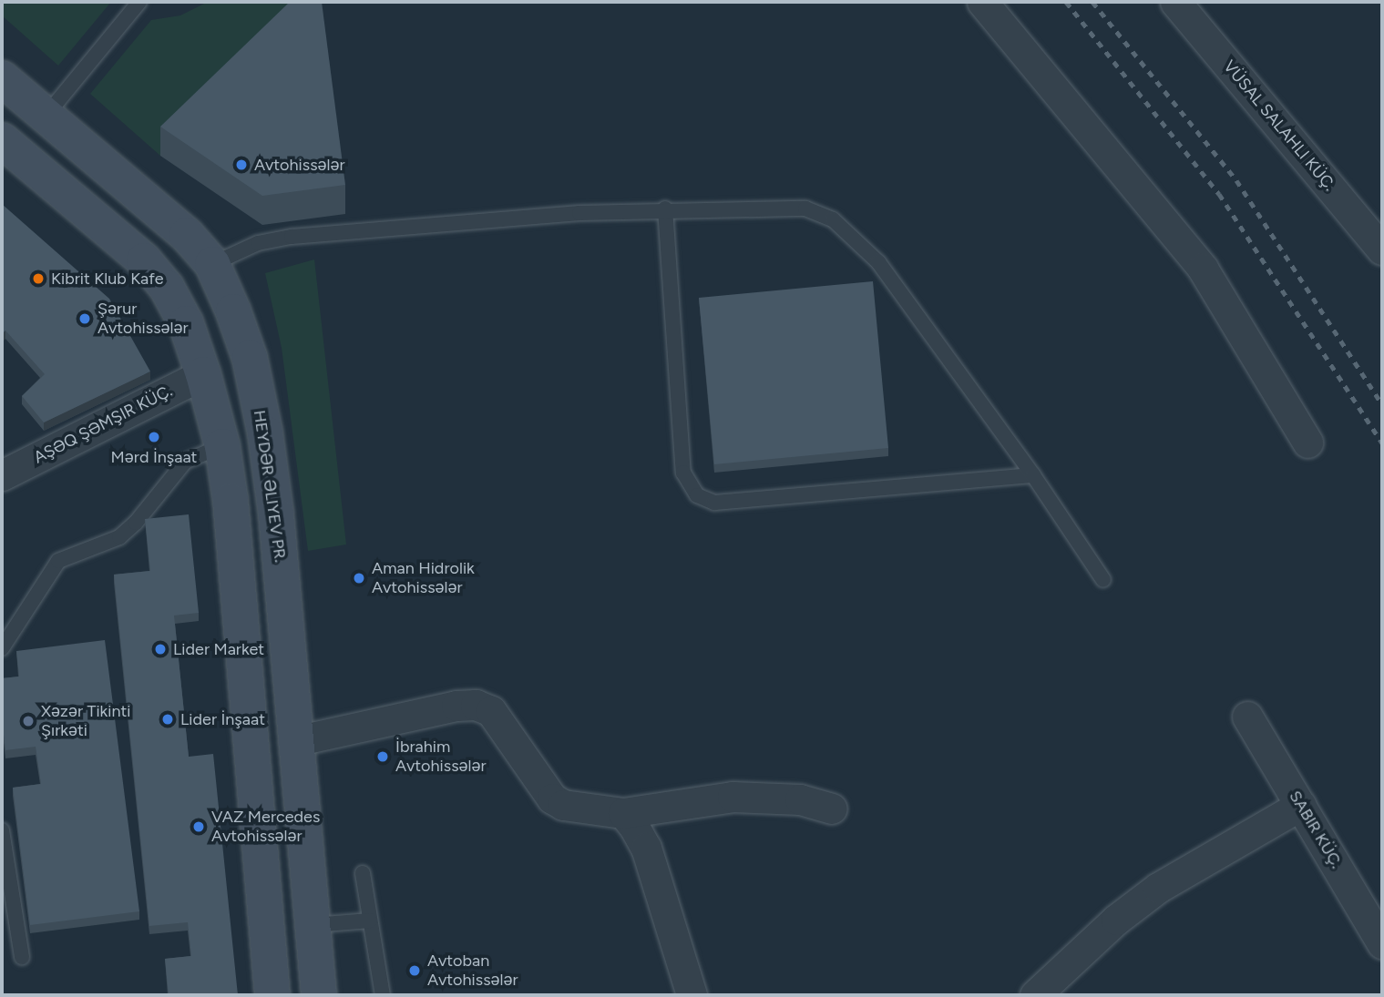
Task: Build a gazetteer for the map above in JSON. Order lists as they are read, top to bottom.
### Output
{
  "streets": {
    "main road": ["HEYDƏR ƏLIYEV PR."],
    "street": ["AŞƏQ ŞƏMŞIR KÜÇ.", "SABIR KÜÇ."]
  },
  "places": [
    "Avtohissələr",
    "Kibrit Klub Kafe",
    "Şərur Avtohissələr",
    "Mərd İnşaat",
    "Aman Hidrolik Avtohissələr",
    "Lider Market",
    "Lider İnşaat",
    "Xəzər Tikinti Şırkəti",
    "İbrahim Avtohissələr",
    "VAZ Mercedes Avtohissələr",
    "Avtoban Avtohissələr"
  ]
}
